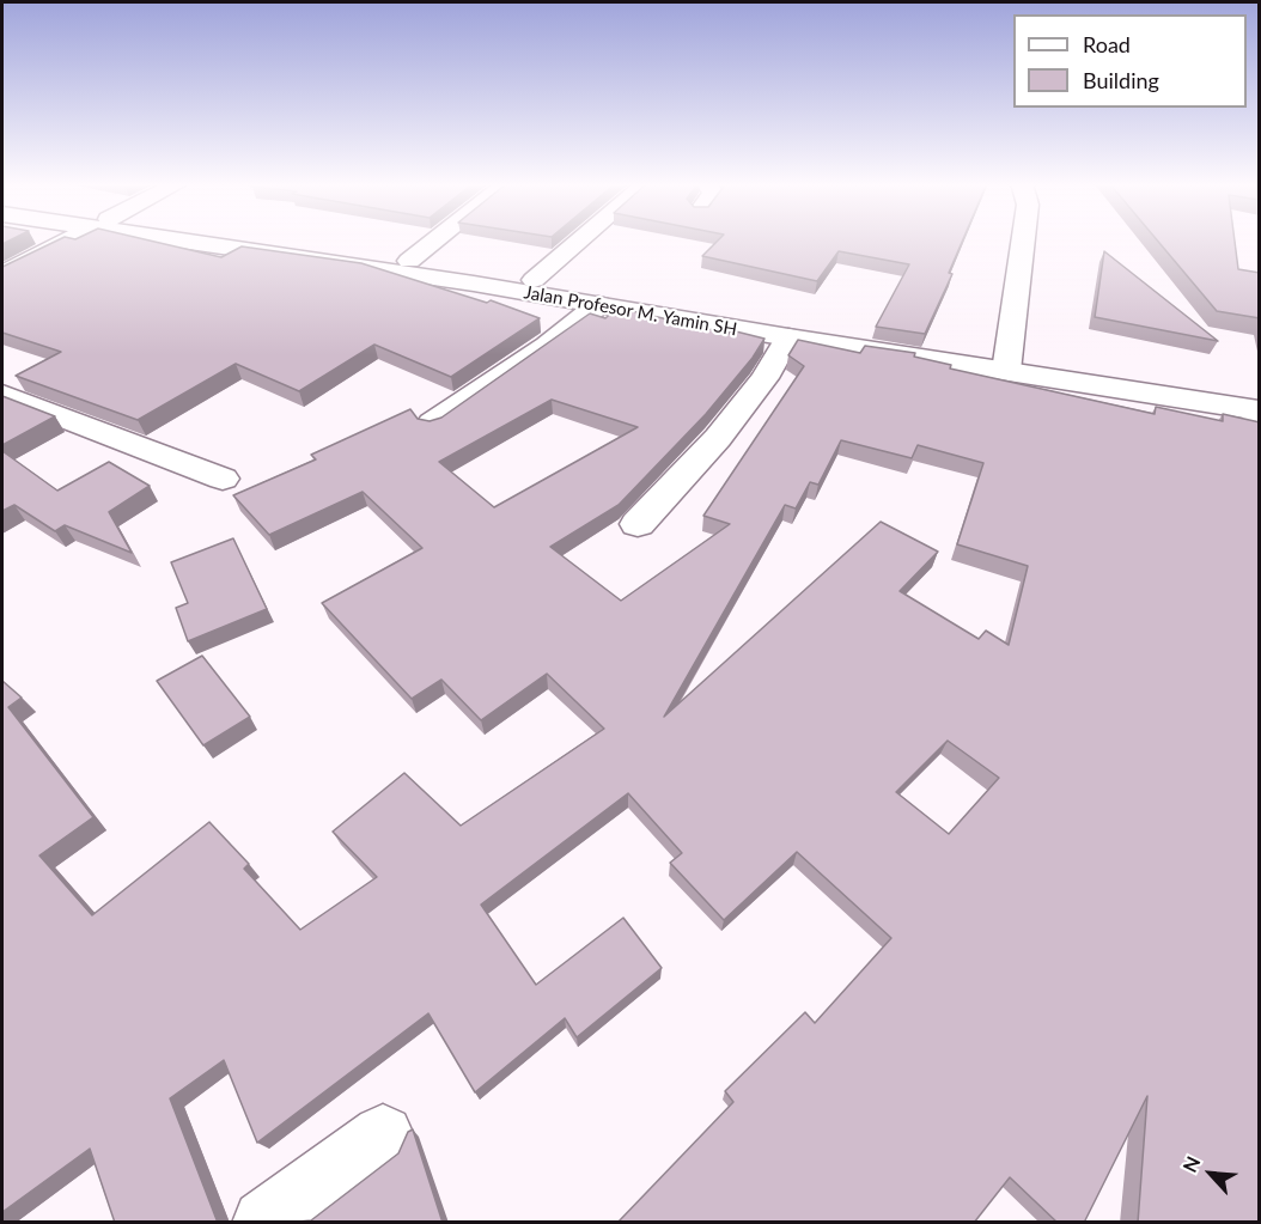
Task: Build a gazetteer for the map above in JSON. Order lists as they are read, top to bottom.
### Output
{
  "streets": {
    "main road": ["Jalan Profesor M. Yamin SH"]
  },
  "legend": ["Road", "Building"],
  "north": "top left"
}
